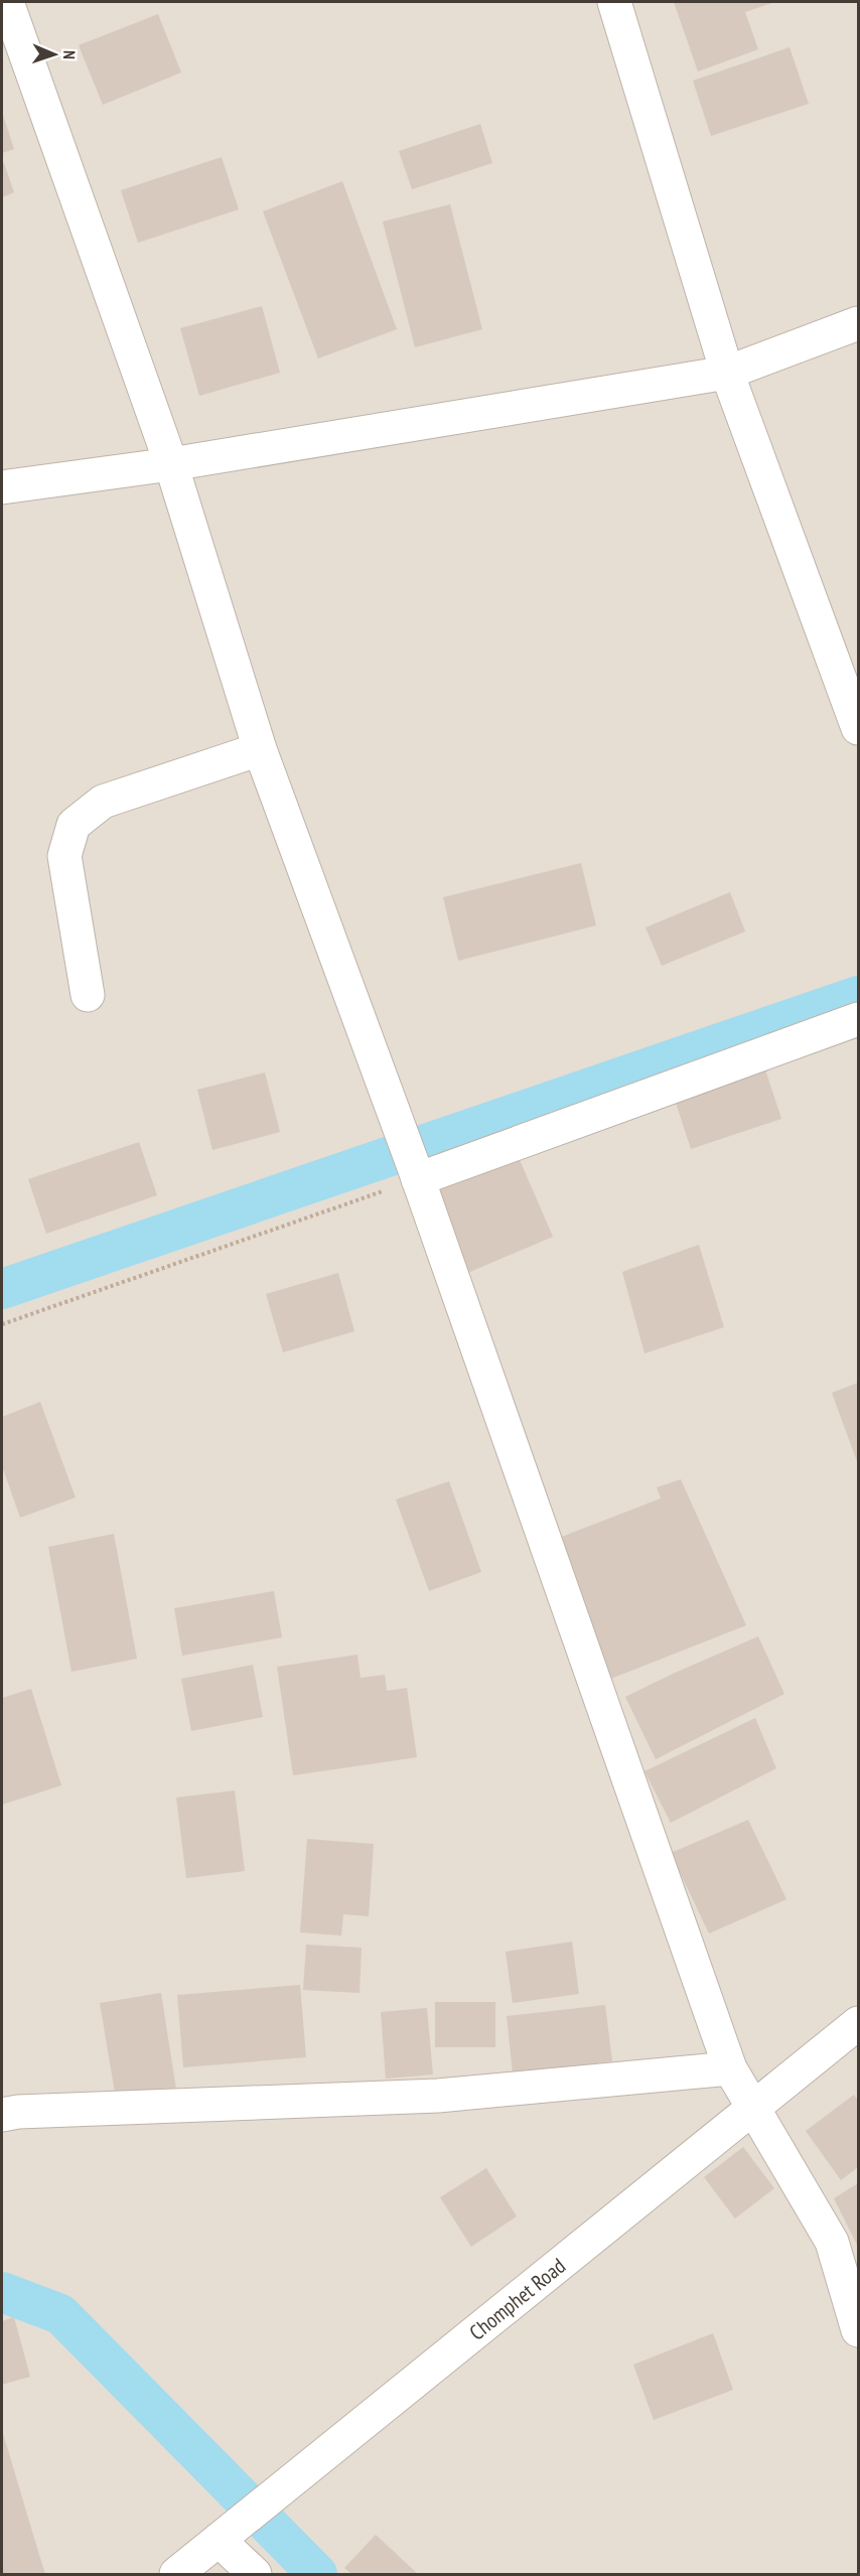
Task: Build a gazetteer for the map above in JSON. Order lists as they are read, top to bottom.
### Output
{
  "streets": {
    "street": ["Chomphet Road"]
  },
  "north": "right"
}
